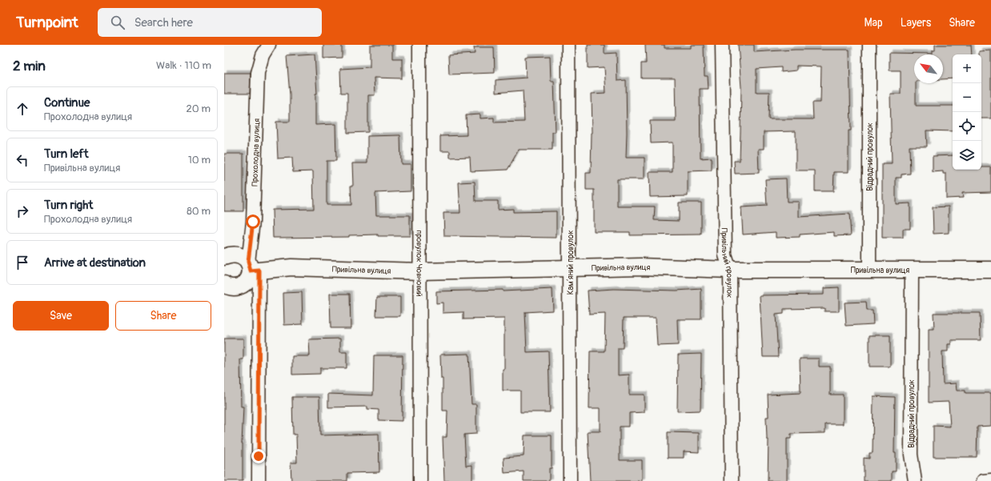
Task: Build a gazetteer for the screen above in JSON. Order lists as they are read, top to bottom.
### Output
{
  "streets": {
    "street": [
      "Прохолодна вулиця",
      "Відрадний провулок",
      "Камʼяний провулок",
      "Привільний провулок",
      "провулок Човновий",
      "Привільна вулиця"
    ]
  },
  "crossings": [
    ["Прохолодна вулиця", "Привільна вулиця"],
    ["Відрадний провулок", "Привільна вулиця"],
    ["Камʼяний провулок", "Привільна вулиця"],
    ["Привільний провулок", "Привільна вулиця"],
    ["провулок Човновий", "Привільна вулиця"]
  ],
  "north": "top left",
  "page": {
    "header": "Turnpoint",
    "search": "Search here",
    "nav": ["Map", "Layers", "Share"],
    "heading": ["2 min", "Walk · 110 m"],
    "map_buttons": ["+", "−"],
    "list": [
      ["Continue", "Прохолодна вулиця", "20 m"],
      ["Turn left", "Привільна вулиця", "10 m"],
      ["Turn right", "Прохолодна вулиця", "80 m"],
      "Arrive at destination"
    ],
    "buttons": ["Save", "Share"]
  }
}
